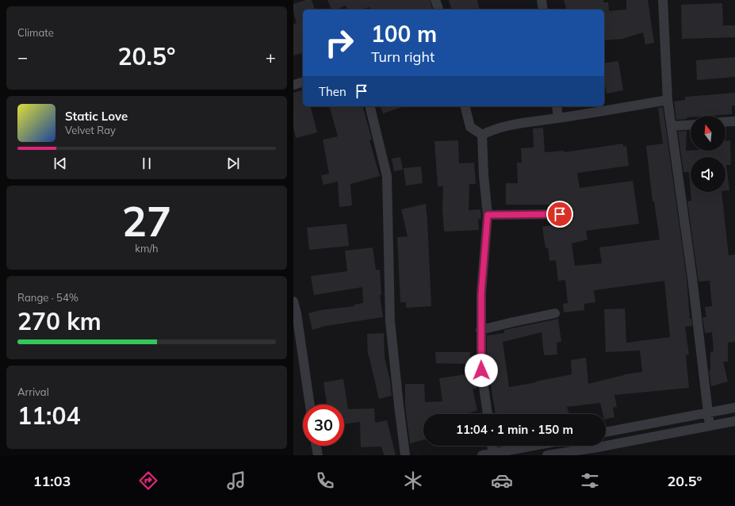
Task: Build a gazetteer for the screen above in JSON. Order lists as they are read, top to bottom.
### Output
{
  "north": "top",
  "page": {
    "tile": [
      "Climate",
      ["27", "km/h"],
      ["Range · 54%", "270 km"],
      ["Arrival", "11:04"]
    ],
    "turn": ["100 m", "Turn right"],
    "heat": ["−", "20.5°", "+"],
    "then": "Then",
    "song": ["Static Love", "Velvet Ray"],
    "limit": "30",
    "trip": "11:04 · 1 min · 150 m",
    "tabs": ["11:03", "20.5°"]
  }
}
